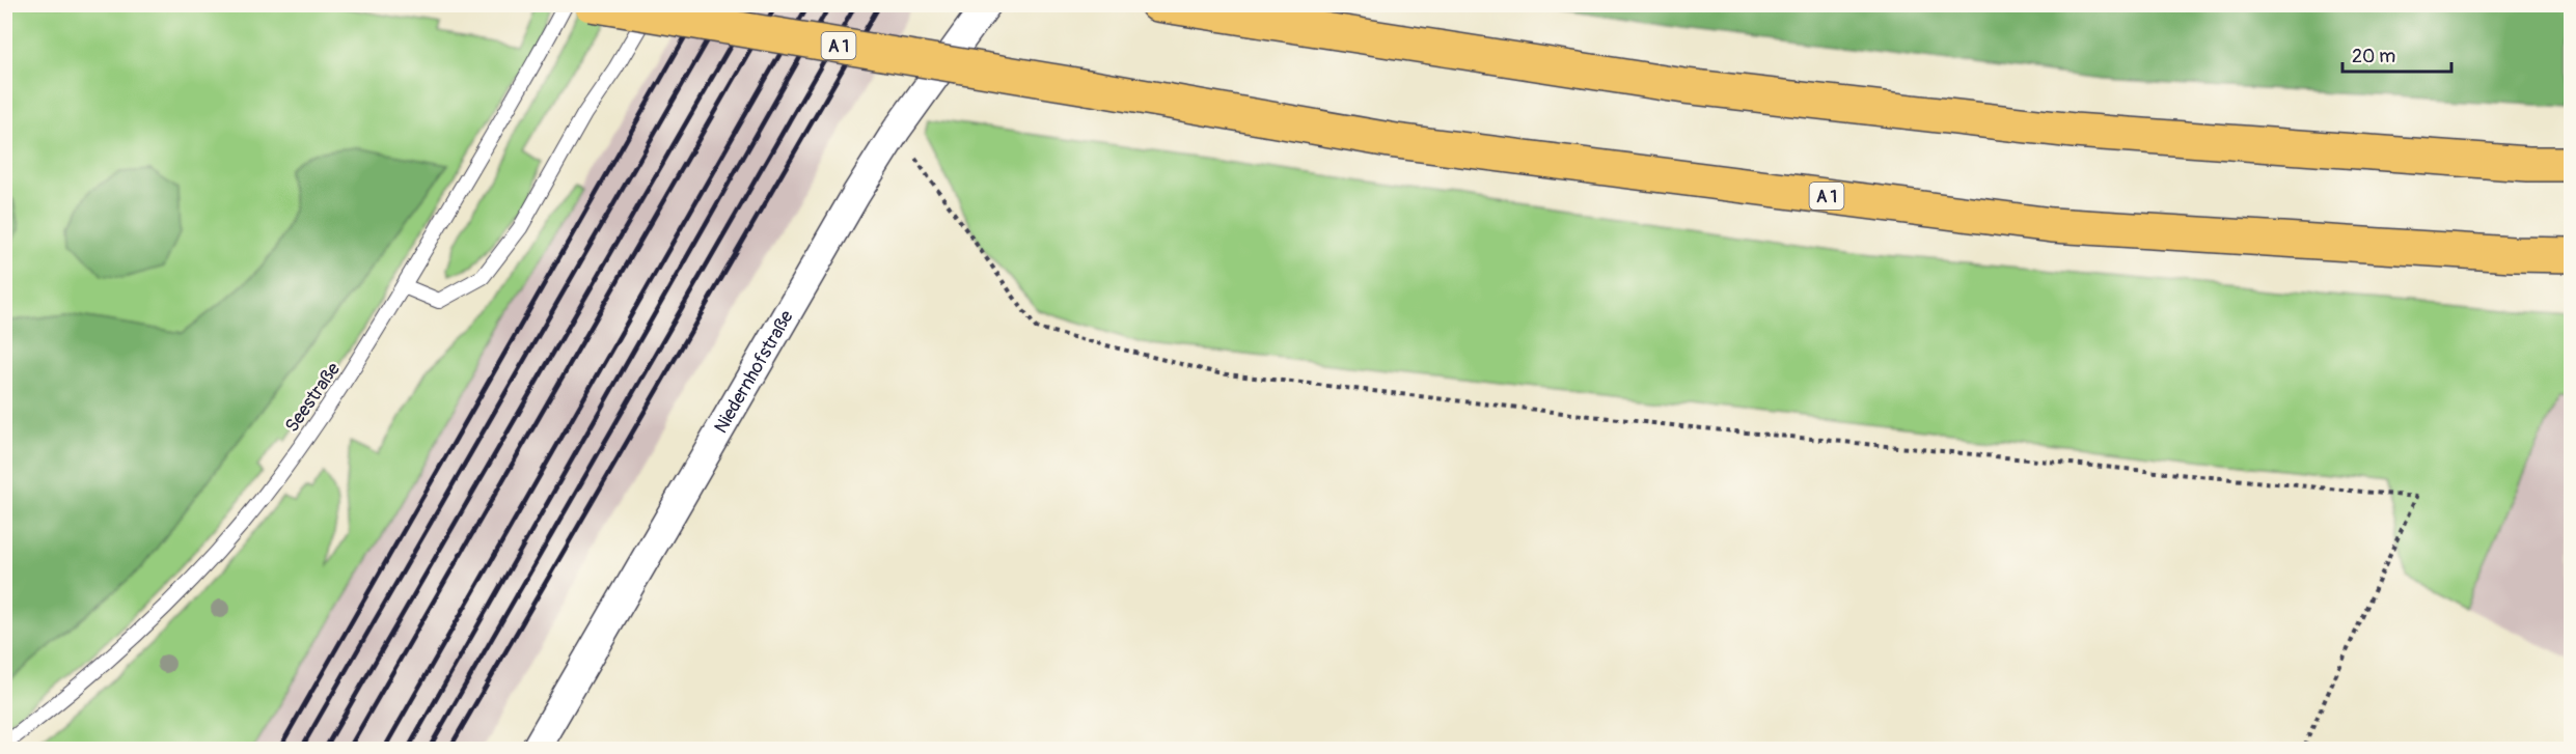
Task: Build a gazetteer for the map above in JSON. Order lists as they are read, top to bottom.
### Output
{
  "streets": {
    "highway": ["A 1"],
    "street": ["Niedernhofstraße"],
    "lane": ["Seestraße"]
  },
  "scale_bar": "20 m"
}
